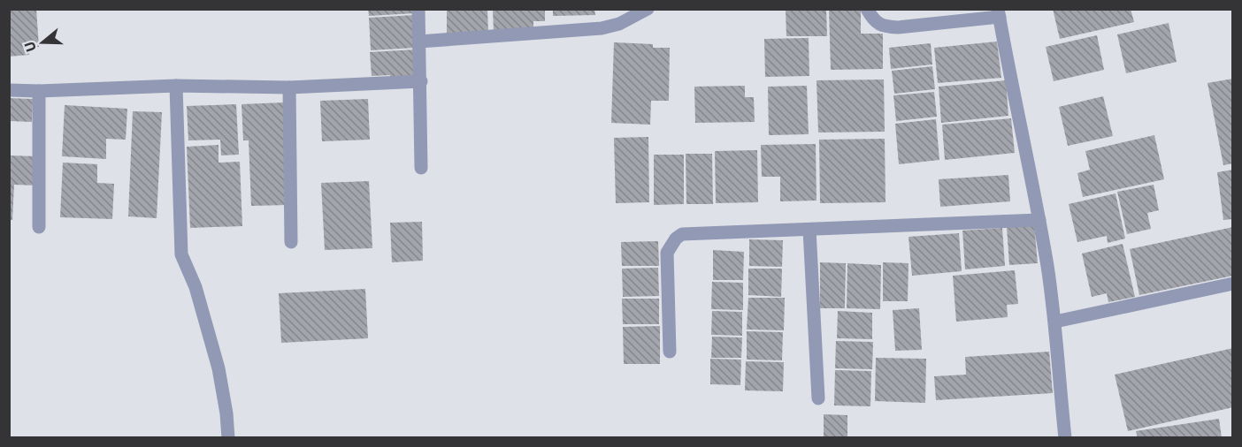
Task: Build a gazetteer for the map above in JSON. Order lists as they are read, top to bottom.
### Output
{
  "north": "left"
}
